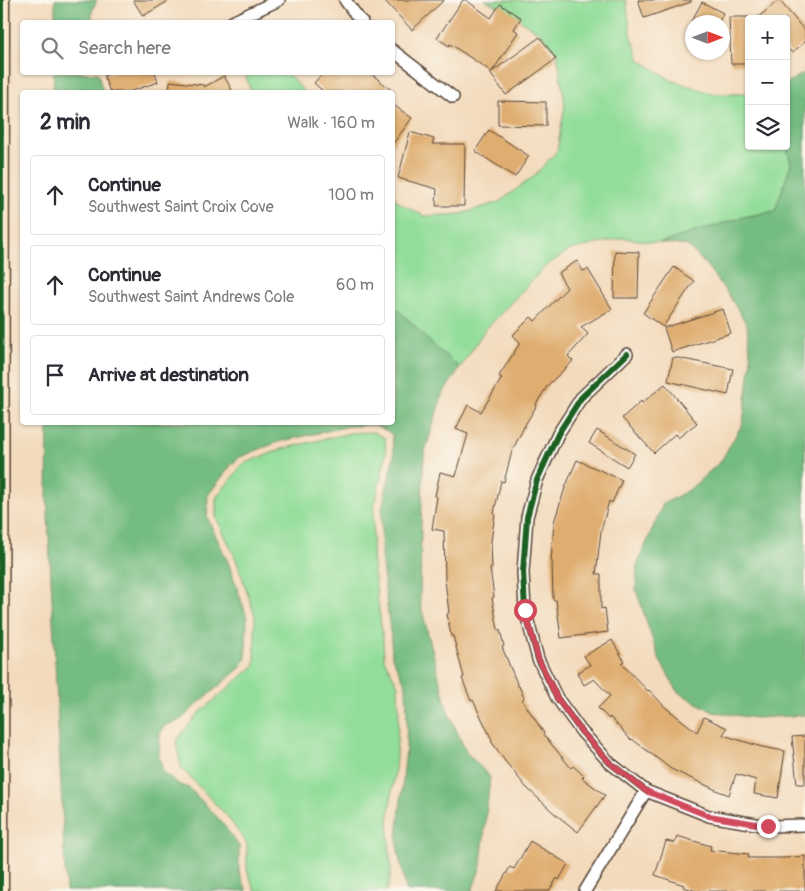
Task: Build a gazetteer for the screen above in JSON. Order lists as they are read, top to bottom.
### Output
{
  "north": "right",
  "page": {
    "map_buttons": ["+", "−"],
    "search": "Search here",
    "heading": ["2 min", "Walk · 160 m"],
    "list": [
      ["Continue", "Southwest Saint Croix Cove", "100 m"],
      ["Continue", "Southwest Saint Andrews Cole", "60 m"],
      "Arrive at destination"
    ]
  }
}
